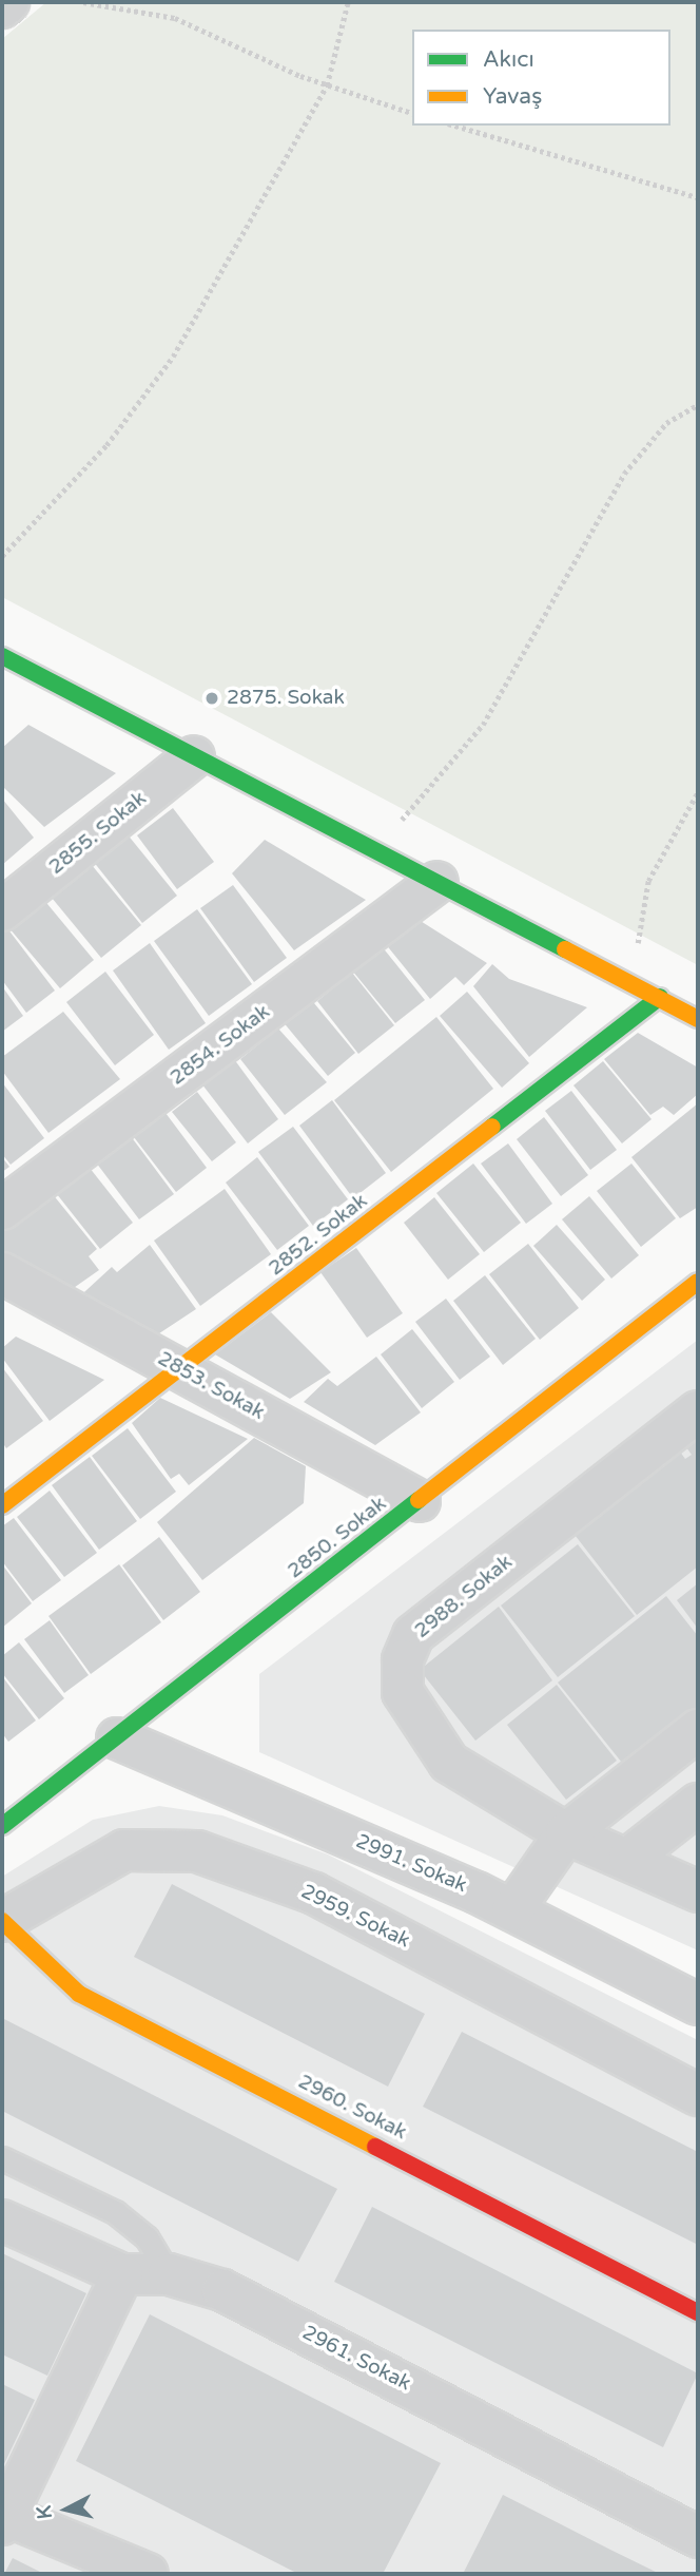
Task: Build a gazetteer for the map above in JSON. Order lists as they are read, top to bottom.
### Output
{
  "streets": {
    "street": [
      "2855. Sokak",
      "2854. Sokak",
      "2852. Sokak",
      "2853. Sokak",
      "2850. Sokak",
      "2988. Sokak",
      "2991. Sokak",
      "2959. Sokak",
      "2960. Sokak",
      "2961. Sokak"
    ]
  },
  "crossings": [
    ["2852. Sokak", "2853. Sokak"],
    ["2853. Sokak", "2850. Sokak"],
    ["2850. Sokak", "2991. Sokak"],
    ["2959. Sokak", "2960. Sokak"]
  ],
  "places": ["2875. Sokak"],
  "legend": ["Akıcı", "Yavaş"],
  "north": "left"
}
